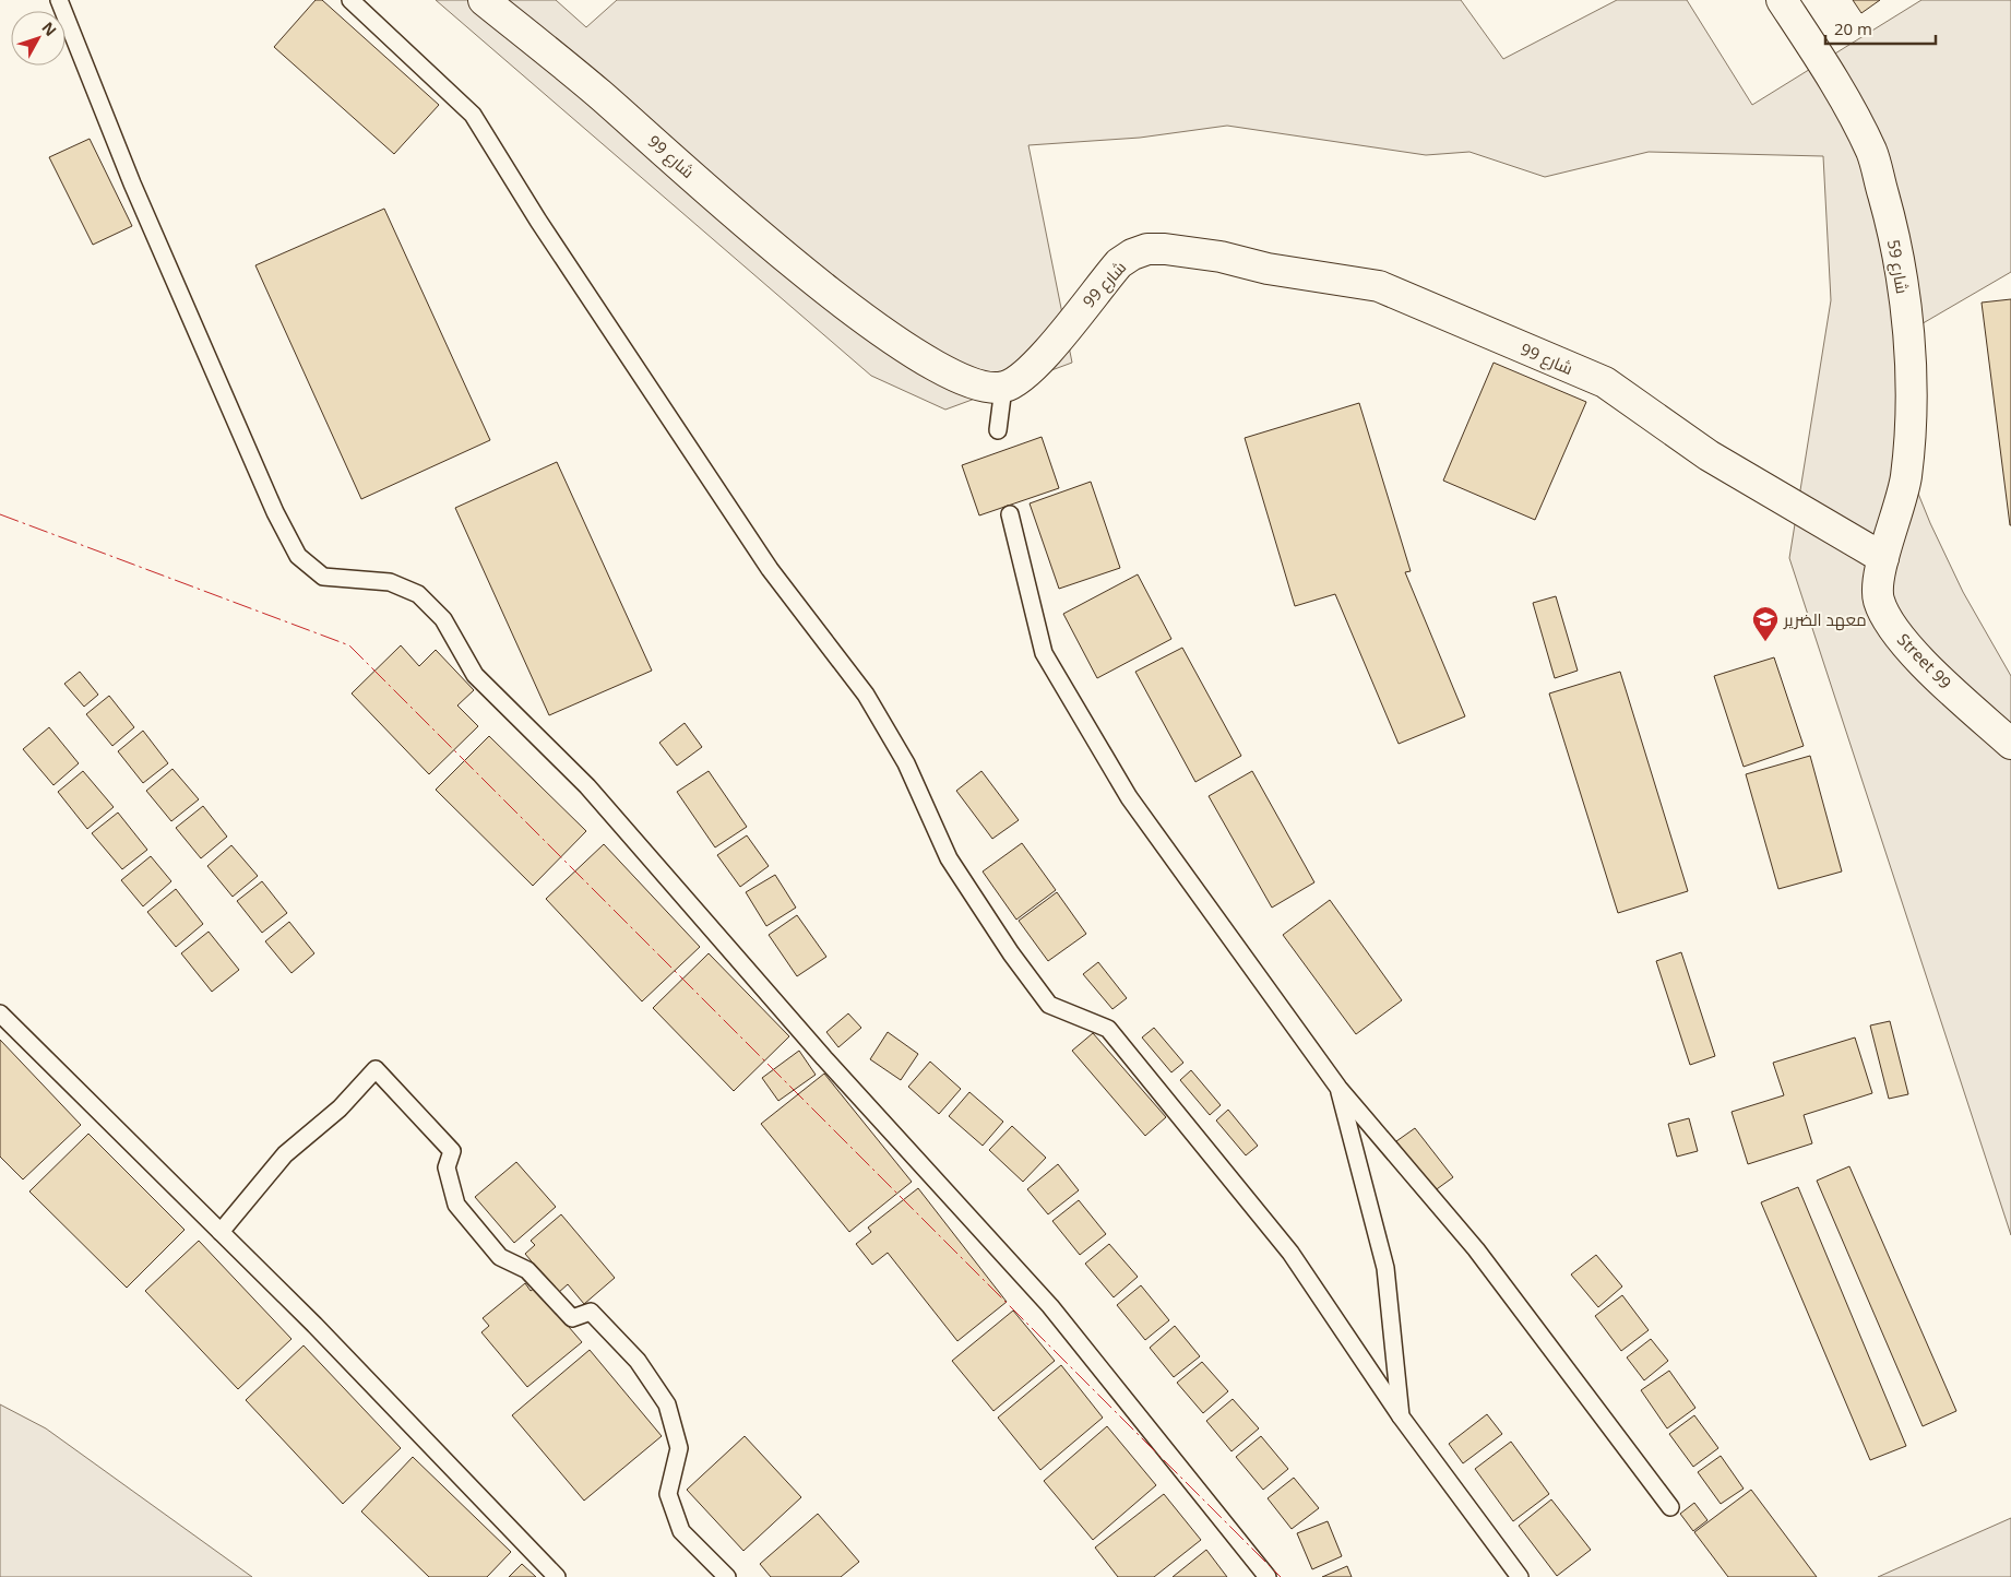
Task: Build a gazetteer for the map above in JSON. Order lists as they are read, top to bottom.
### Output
{
  "streets": {
    "street": ["شارع 99", "شارع 59", "Street 99"]
  },
  "crossings": [
    ["شارع 99", "شارع 59"],
    ["شارع 99", "Street 99"],
    ["شارع 59", "Street 99"]
  ],
  "places": {
    "school or university": ["معهد الضرير"]
  },
  "scale_bar": "20 m",
  "north": "top right"
}
